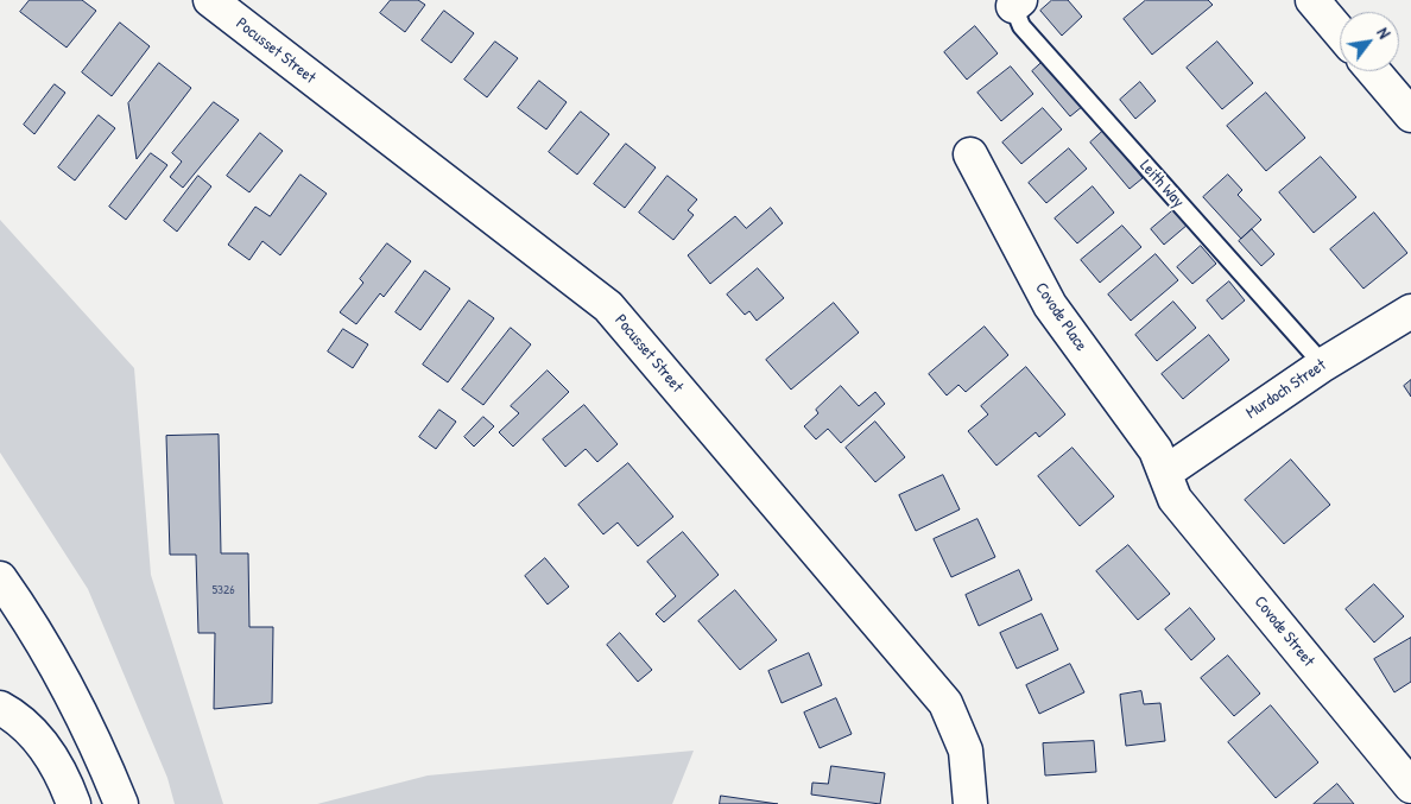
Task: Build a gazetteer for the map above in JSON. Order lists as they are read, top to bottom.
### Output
{
  "streets": {
    "main road": [
      "Pocusset Street",
      "Covode Place",
      "Murdoch Street",
      "Covode Street"
    ],
    "lane": ["Leith Way"]
  },
  "crossings": [
    ["Leith Way", "Murdoch Street"],
    ["Covode Place", "Murdoch Street"],
    ["Covode Place", "Covode Street"],
    ["Murdoch Street", "Covode Street"]
  ],
  "house_numbers": ["5326"],
  "north": "top right"
}
